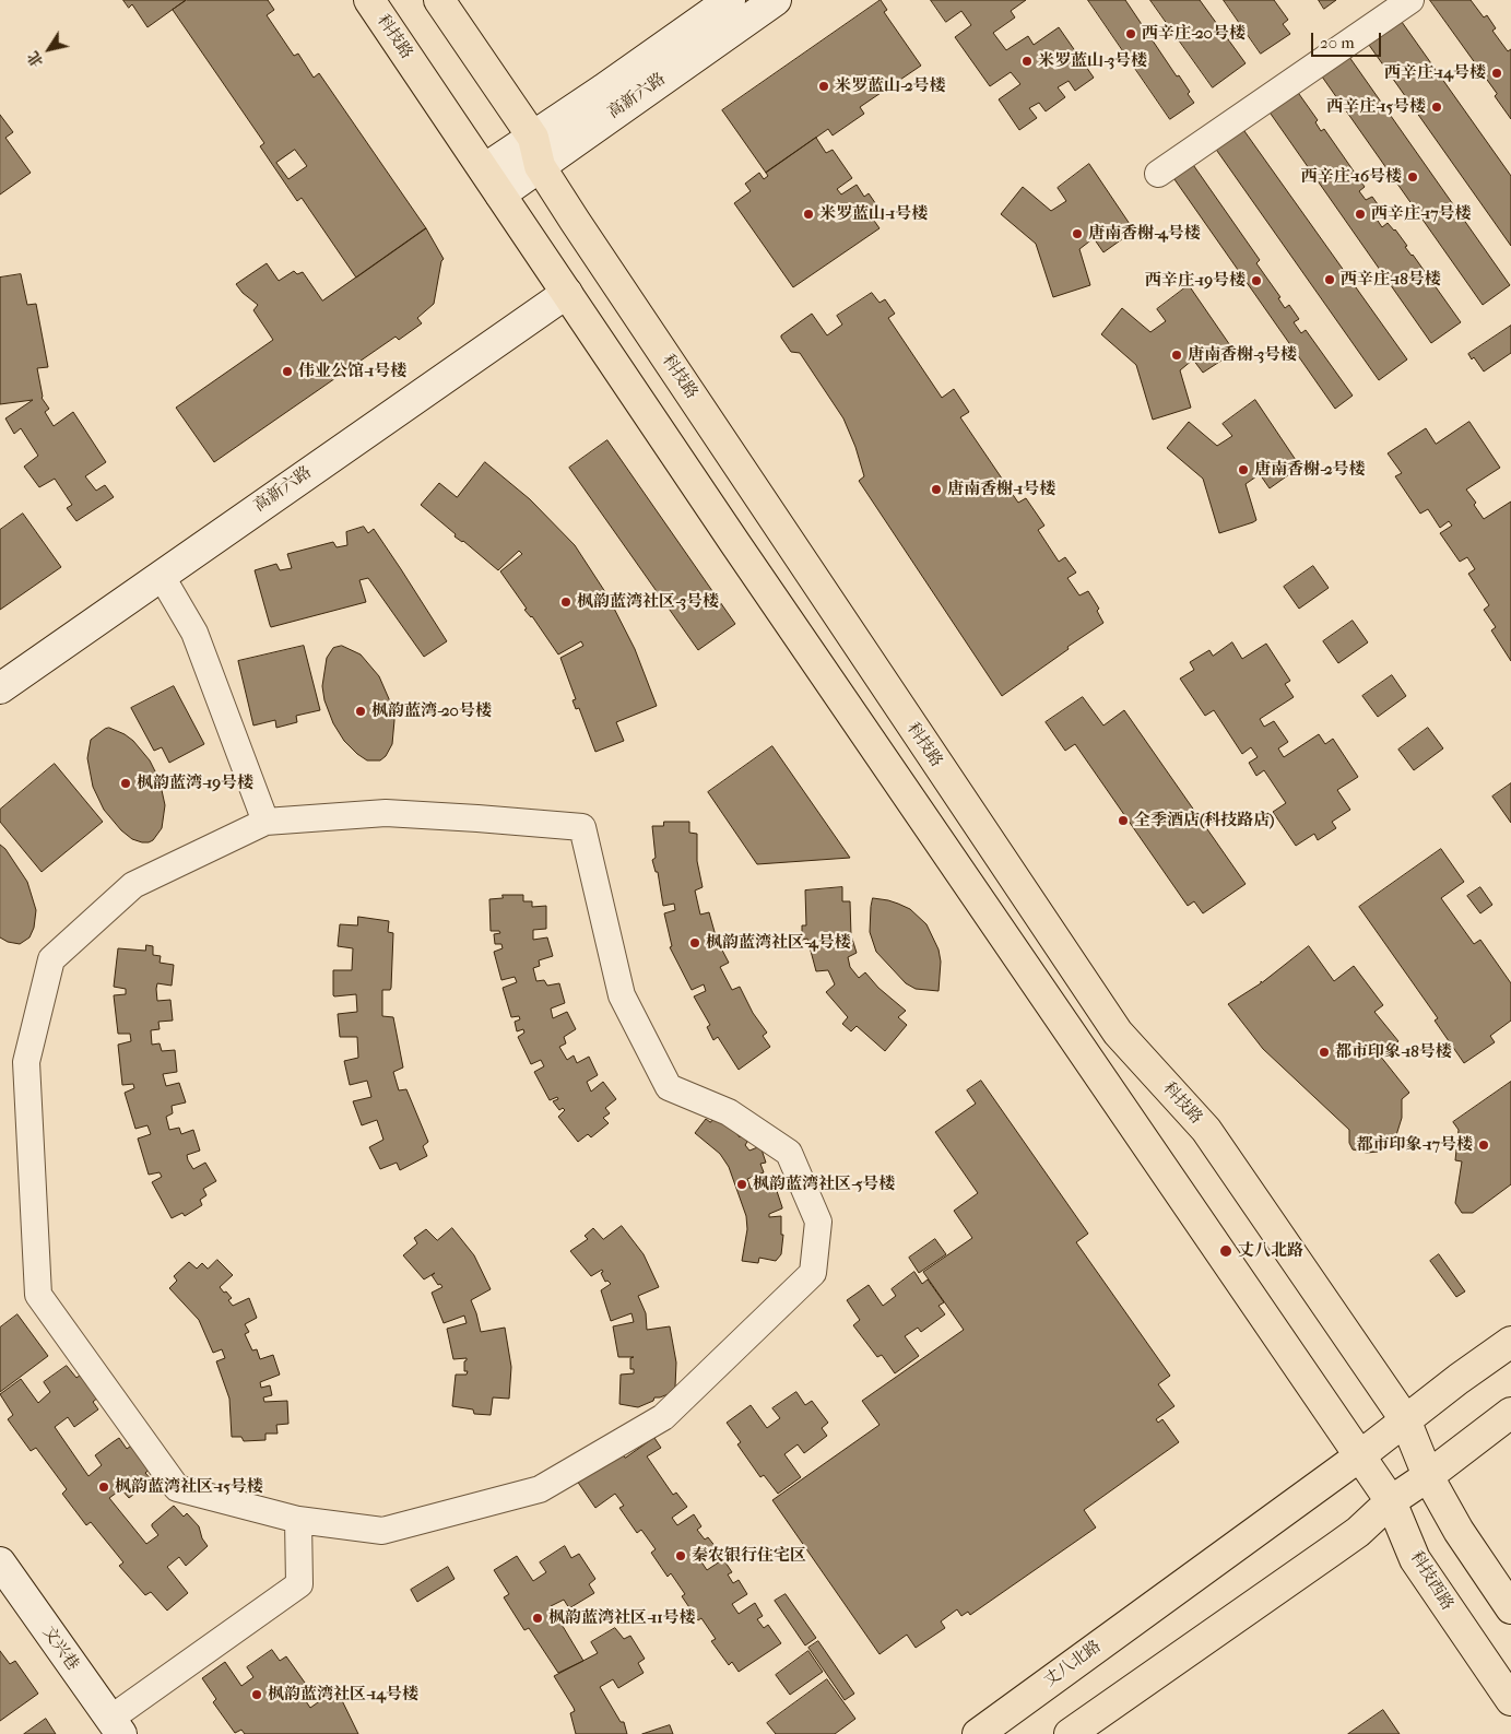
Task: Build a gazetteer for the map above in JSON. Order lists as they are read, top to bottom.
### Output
{
  "streets": {
    "main road": ["科技路", "科技西路", "丈八北路"],
    "street": ["高新六路", "文兴巷"]
  },
  "crossings": [
    ["科技路", "高新六路"],
    ["科技路", "科技西路"],
    ["科技路", "丈八北路"],
    ["科技西路", "丈八北路"]
  ],
  "places": [
    "西辛庄-20号楼",
    "米罗蓝山-3号楼",
    "西辛庄-14号楼",
    "米罗蓝山-2号楼",
    "西辛庄-15号楼",
    "西辛庄-16号楼",
    "米罗蓝山-1号楼",
    "西辛庄-17号楼",
    "唐南香榭-4号楼",
    "西辛庄-18号楼",
    "西辛庄-19号楼",
    "唐南香榭-3号楼",
    "伟业公馆-1号楼",
    "唐南香榭-2号楼",
    "唐南香榭-1号楼",
    "枫韵蓝湾社区-3号楼",
    "枫韵蓝湾-20号楼",
    "枫韵蓝湾-19号楼",
    "全季酒店(科技路店)",
    "枫韵蓝湾社区-4号楼",
    "都市印象-18号楼",
    "都市印象-17号楼",
    "枫韵蓝湾社区-5号楼",
    "丈八北路",
    "枫韵蓝湾社区-15号楼",
    "秦农银行住宅区",
    "枫韵蓝湾社区-11号楼",
    "枫韵蓝湾社区-14号楼"
  ],
  "scale_bar": "20 m",
  "north": "bottom left"
}
